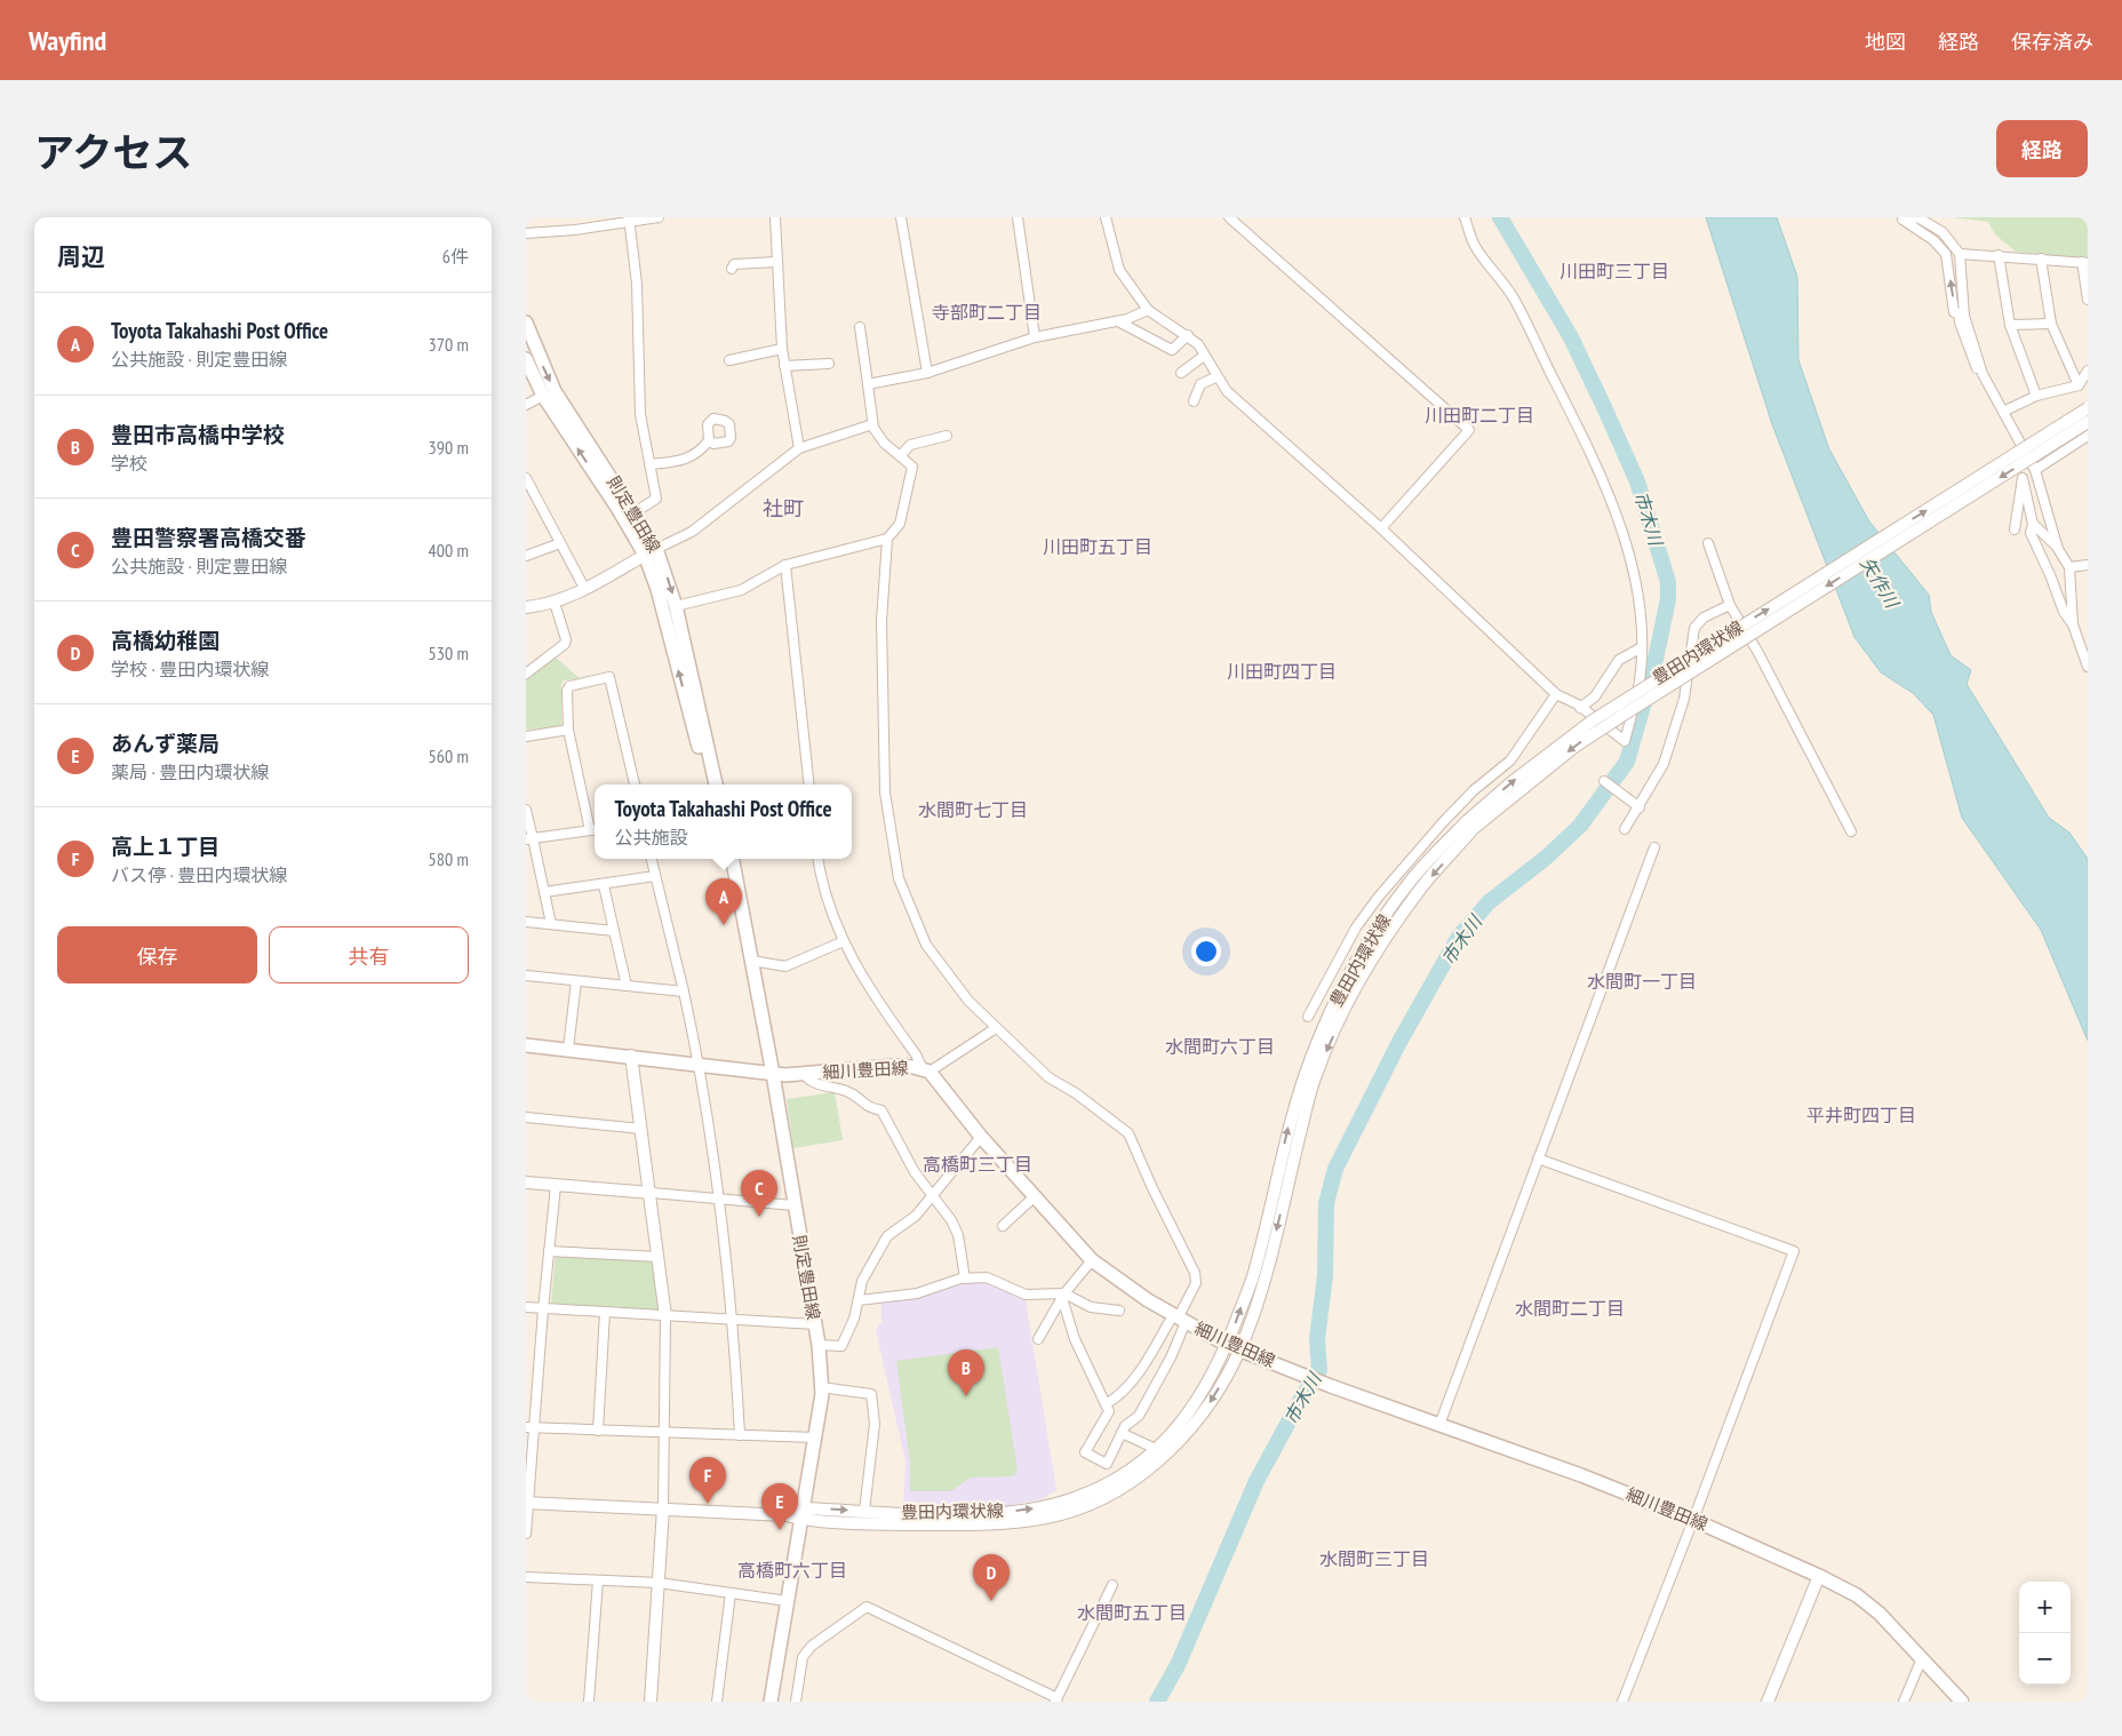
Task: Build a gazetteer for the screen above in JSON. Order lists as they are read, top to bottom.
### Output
{
  "streets": {
    "main road": ["則定豊田線", "細川豊田線"],
    "street": ["豊田内環状線"]
  },
  "crossings": [
    ["則定豊田線", "豊田内環状線"],
    ["則定豊田線", "細川豊田線"],
    ["豊田内環状線", "細川豊田線"]
  ],
  "districts": [
    "川田町三丁目",
    "寺部町二丁目",
    "川田町二丁目",
    "社町",
    "川田町五丁目",
    "川田町四丁目",
    "水間町七丁目",
    "水間町一丁目",
    "水間町六丁目",
    "平井町四丁目",
    "高橋町三丁目",
    "水間町二丁目",
    "水間町三丁目",
    "高橋町六丁目",
    "水間町五丁目"
  ],
  "water": ["市木川", "矢作川"],
  "page": {
    "header": "Wayfind",
    "nav": ["地図", "経路", "保存済み"],
    "title": "アクセス",
    "buttons": [
      "経路",
      ["保存", "共有"]
    ],
    "heading": ["周辺", "6件"],
    "list": [
      {
        "mark": "A",
        "name": "Toyota Takahashi Post Office",
        "note": "公共施設 · 則定豊田線",
        "value": "370 m"
      },
      {
        "mark": "B",
        "name": "豊田市高橋中学校",
        "note": "学校",
        "value": "390 m"
      },
      {
        "mark": "C",
        "name": "豊田警察署高橋交番",
        "note": "公共施設 · 則定豊田線",
        "value": "400 m"
      },
      {
        "mark": "D",
        "name": "高橋幼稚園",
        "note": "学校 · 豊田内環状線",
        "value": "530 m"
      },
      {
        "mark": "E",
        "name": "あんず薬局",
        "note": "薬局 · 豊田内環状線",
        "value": "560 m"
      },
      {
        "mark": "F",
        "name": "高上１丁目",
        "note": "バス停 · 豊田内環状線",
        "value": "580 m"
      }
    ],
    "popup": ["Toyota Takahashi Post Office", "公共施設"],
    "pins": [
      "A",
      "C",
      "B",
      "F",
      "E",
      "D"
    ],
    "map_buttons": ["+", "−"]
  }
}
